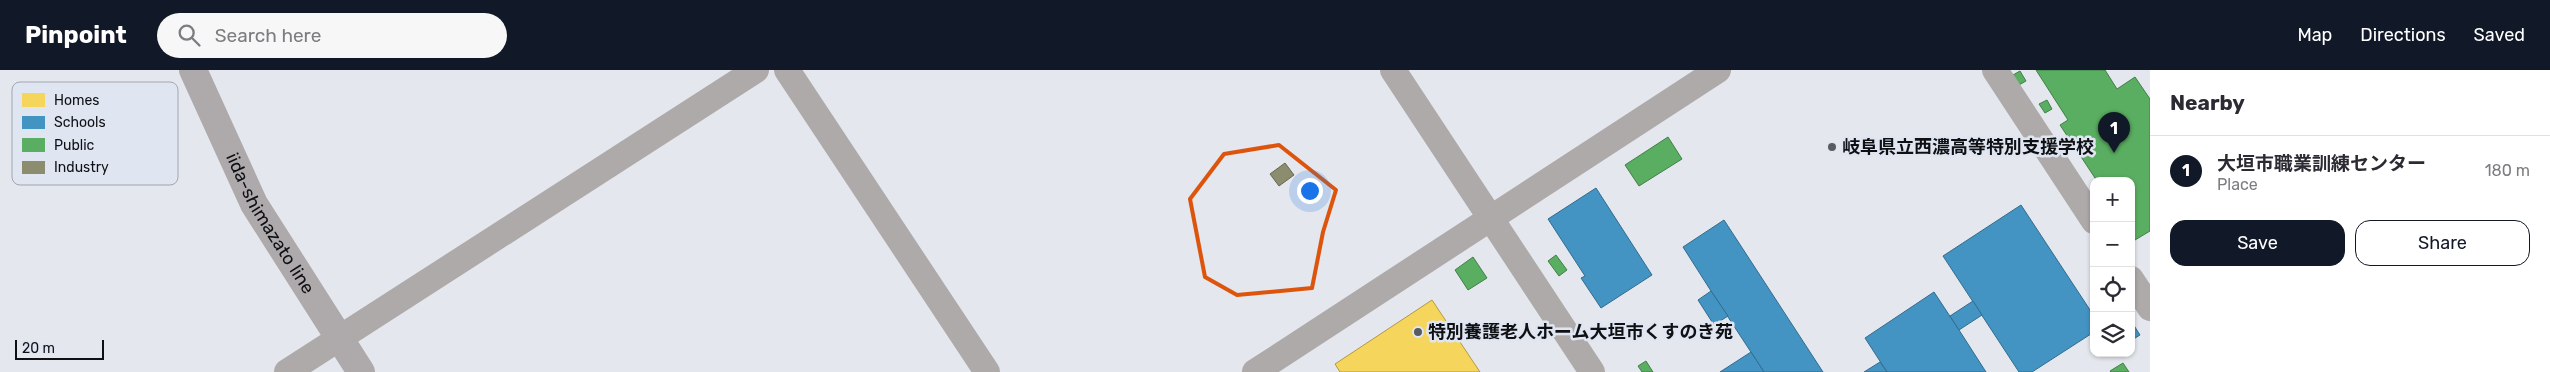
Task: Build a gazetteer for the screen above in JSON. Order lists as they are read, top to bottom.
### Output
{
  "streets": {
    "main road": ["iida-shimazato line"]
  },
  "places": ["岐阜県立西濃高等特別支援学校", "特別養護老人ホーム大垣市くすのき苑"],
  "legend": [
    "Homes",
    "Schools",
    "Public",
    "Industry"
  ],
  "scale_bar": "20 m",
  "page": {
    "header": "Pinpoint",
    "search": "Search here",
    "nav": ["Map", "Directions", "Saved"],
    "heading": "Nearby",
    "pins": "1",
    "list": [
      {
        "mark": "1",
        "name": "大垣市職業訓練センター",
        "note": "Place",
        "value": "180 m"
      }
    ],
    "map_buttons": ["+", "−"],
    "buttons": ["Save", "Share"],
    "scale": "20 m"
  }
}
